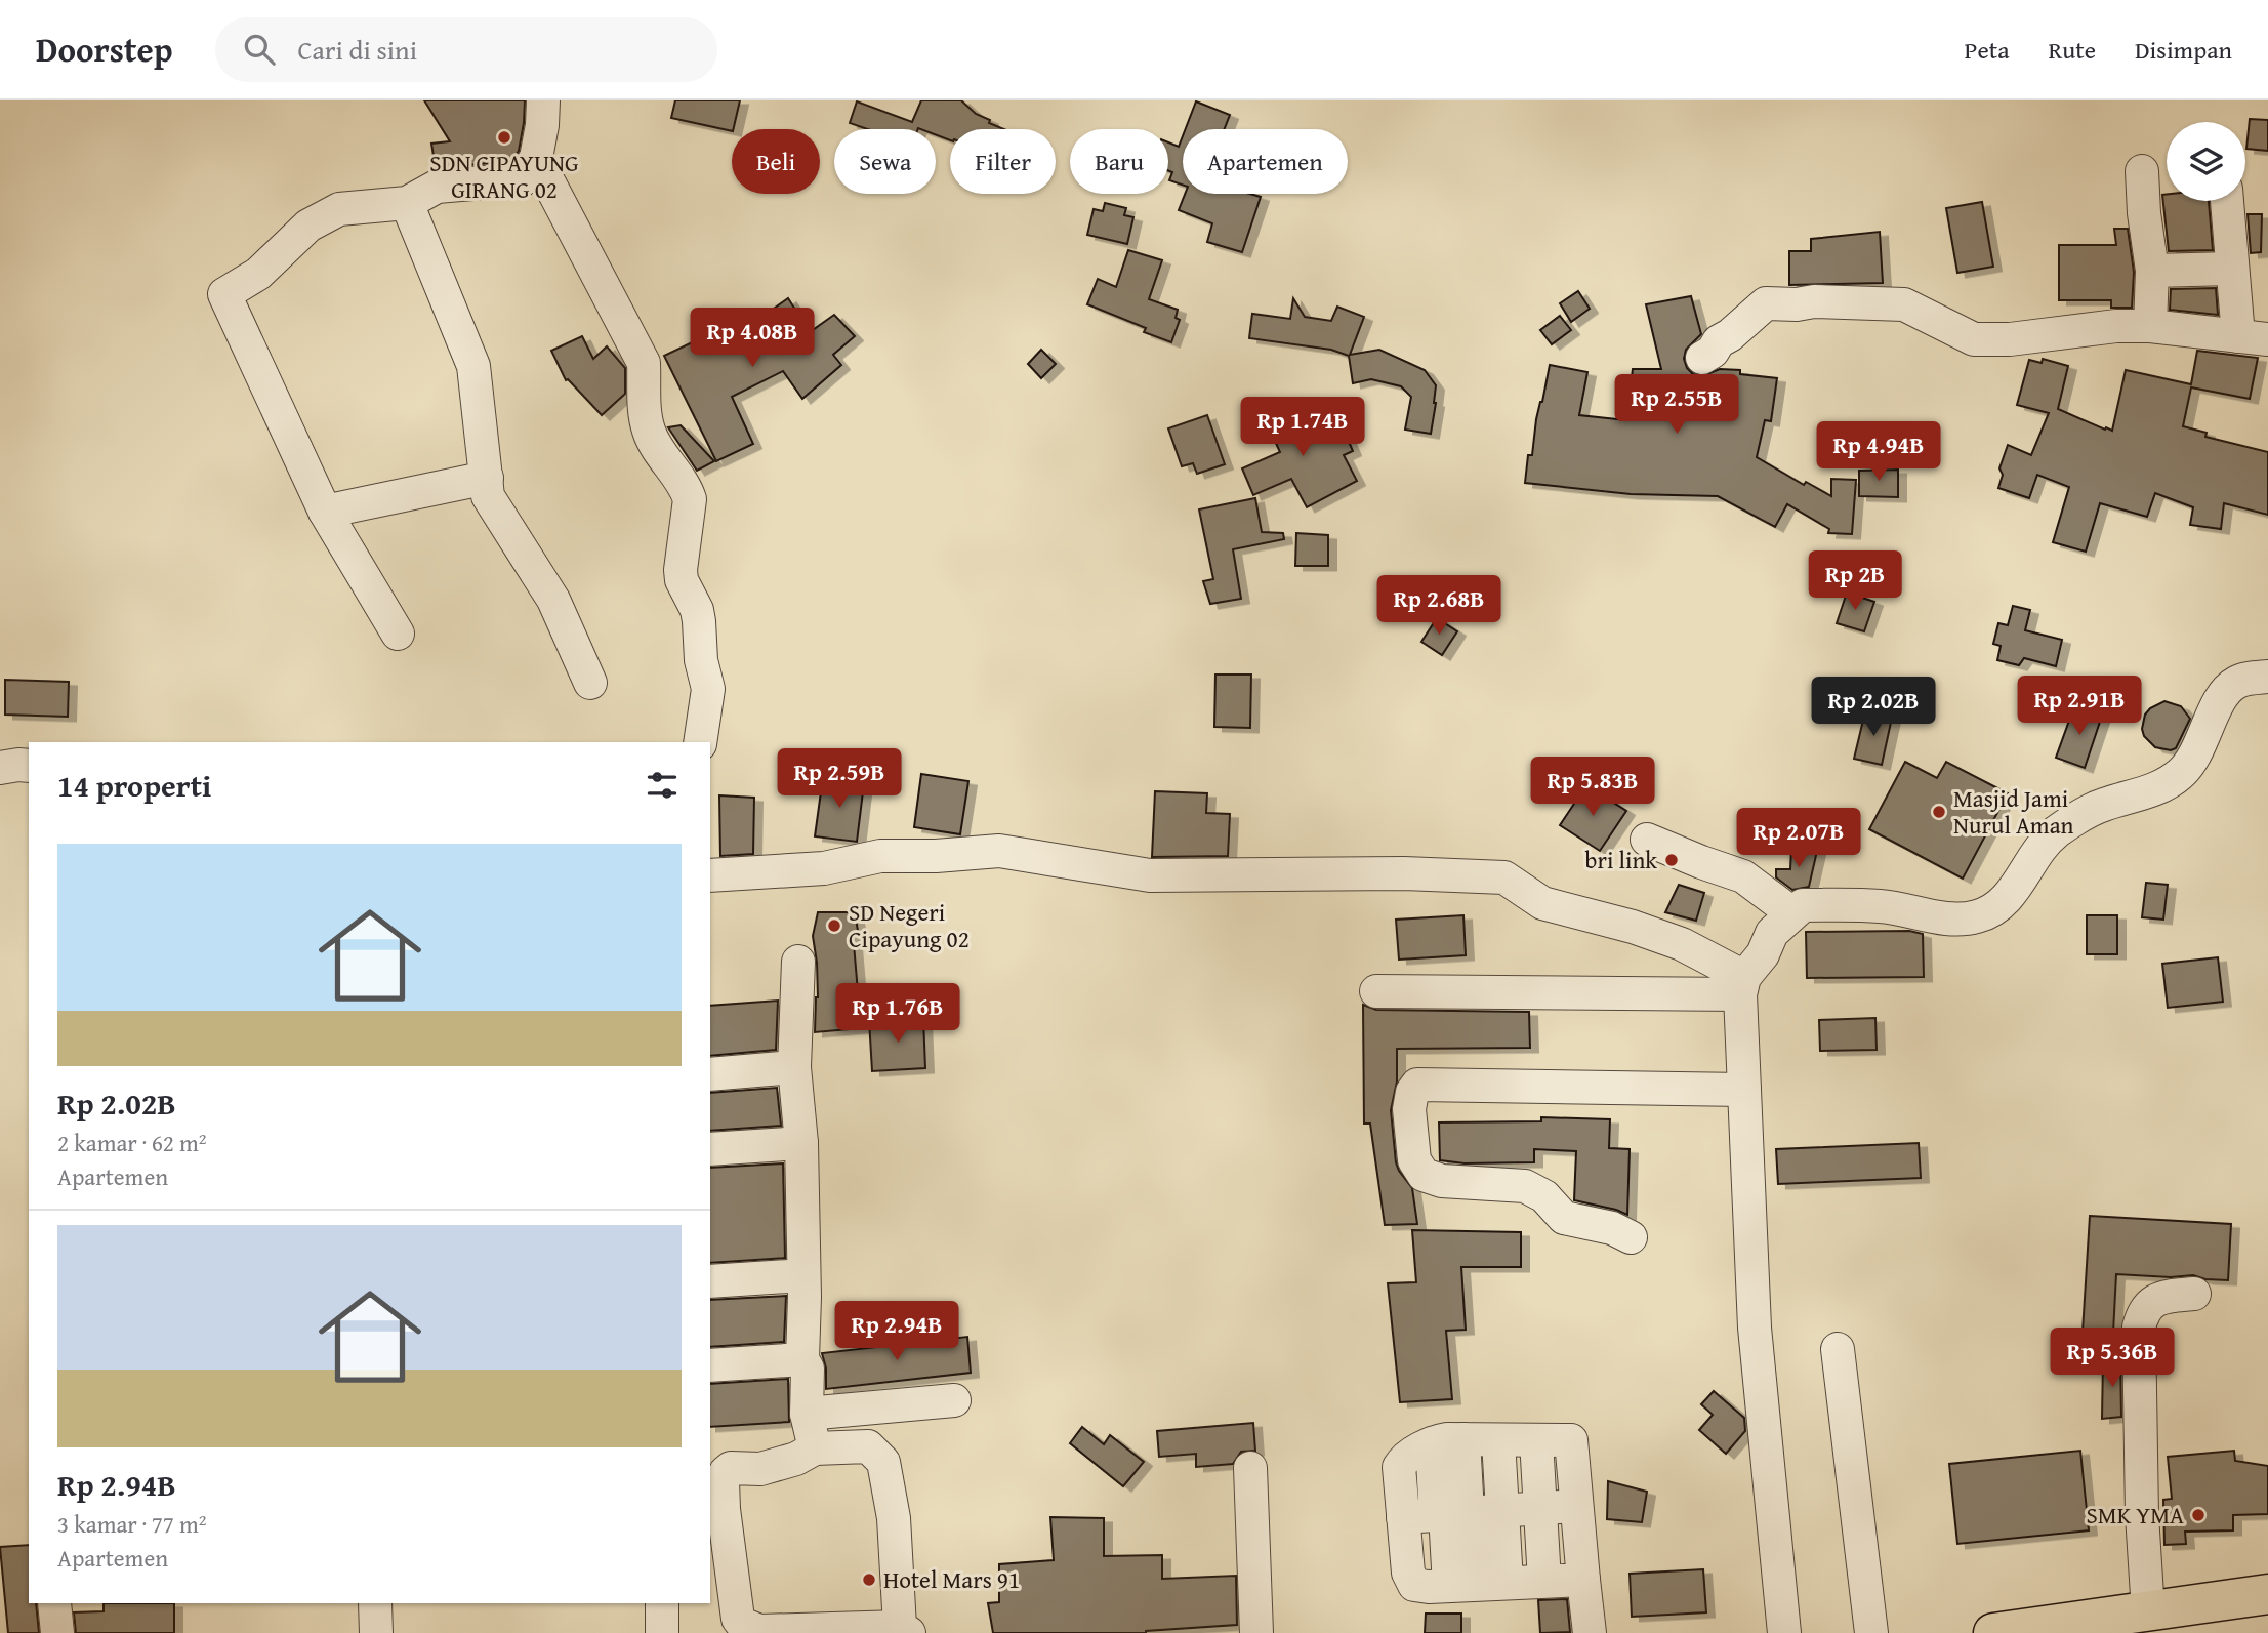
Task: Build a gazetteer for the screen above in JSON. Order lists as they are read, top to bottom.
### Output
{
  "places": [
    "SDN CIPAYUNG GIRANG 02",
    "Masjid Jami Nurul Aman",
    "bri link",
    "SD Negeri Cipayung 02",
    "SMK YMA",
    "Hotel Mars 91"
  ],
  "page": {
    "header": "Doorstep",
    "search": "Cari di sini",
    "nav": ["Peta", "Rute", "Disimpan"],
    "chip": [
      "Beli",
      "Sewa",
      "Filter",
      "Baru",
      "Apartemen"
    ],
    "price": [
      "Rp 4.08B",
      "Rp 2.55B",
      "Rp 1.74B",
      "Rp 4.94B",
      "Rp 2B",
      "Rp 2.68B",
      "Rp 2.91B",
      "Rp 2.02B",
      "Rp 2.59B",
      "Rp 5.83B",
      "Rp 2.07B",
      "Rp 1.76B",
      "Rp 2.94B",
      "Rp 5.36B"
    ],
    "heading": "14 properti",
    "list": [
      {
        "name": "Rp 2.02B",
        "note": "2 kamar · 62 m² · Apartemen"
      },
      {
        "name": "Rp 2.94B",
        "note": "3 kamar · 77 m² · Apartemen"
      }
    ]
  }
}
